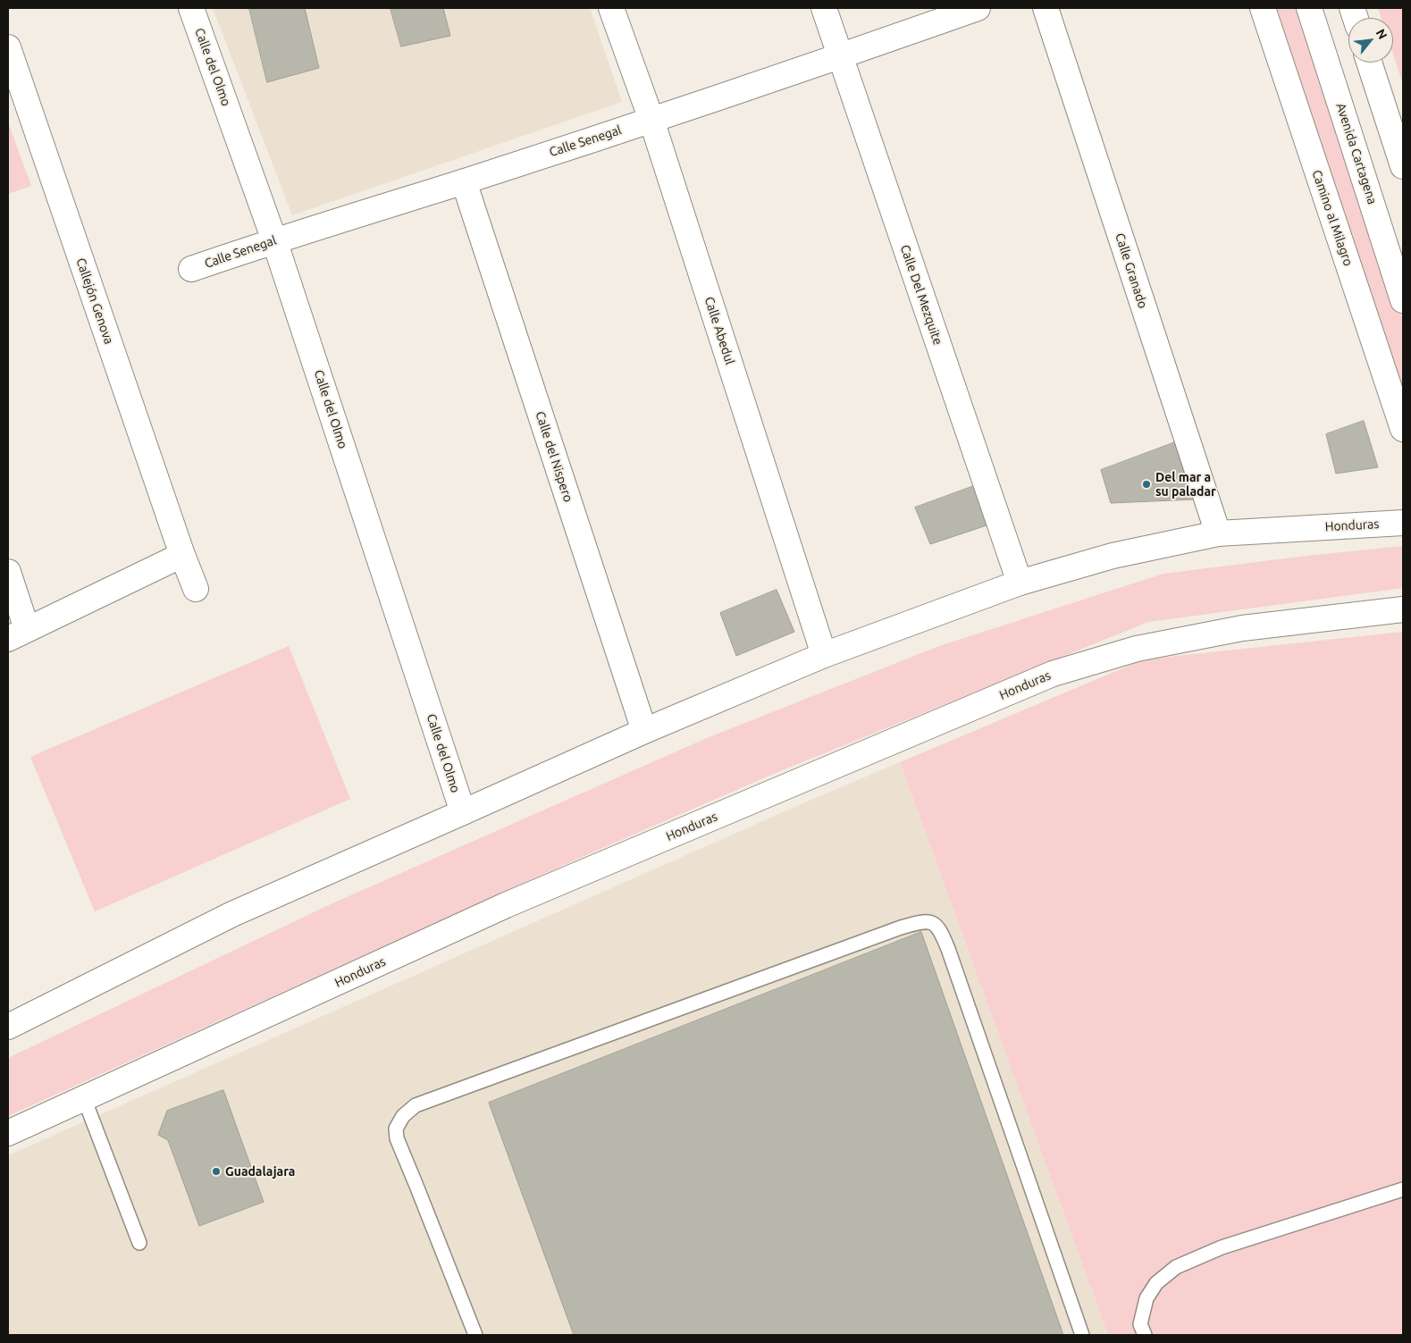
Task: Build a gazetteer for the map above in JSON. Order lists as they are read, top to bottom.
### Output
{
  "streets": {
    "street": [
      "Calle del Olmo",
      "Calle Senegal",
      "Avenida Cartagena",
      "Camino al Milagro",
      "Calle Granado",
      "Calle Del Mezquite",
      "Callejón Genova",
      "Calle Abedul",
      "Calle del Nispero",
      "Honduras"
    ]
  },
  "crossings": [
    ["Calle del Olmo", "Calle Senegal"],
    ["Calle del Olmo", "Honduras"],
    ["Calle Senegal", "Calle Del Mezquite"],
    ["Calle Senegal", "Calle Abedul"],
    ["Calle Senegal", "Calle del Nispero"],
    ["Calle Granado", "Honduras"],
    ["Calle Del Mezquite", "Honduras"],
    ["Calle Abedul", "Honduras"],
    ["Calle del Nispero", "Honduras"]
  ],
  "places": ["Del mar a su paladar", "Guadalajara"],
  "north": "top right"
}
